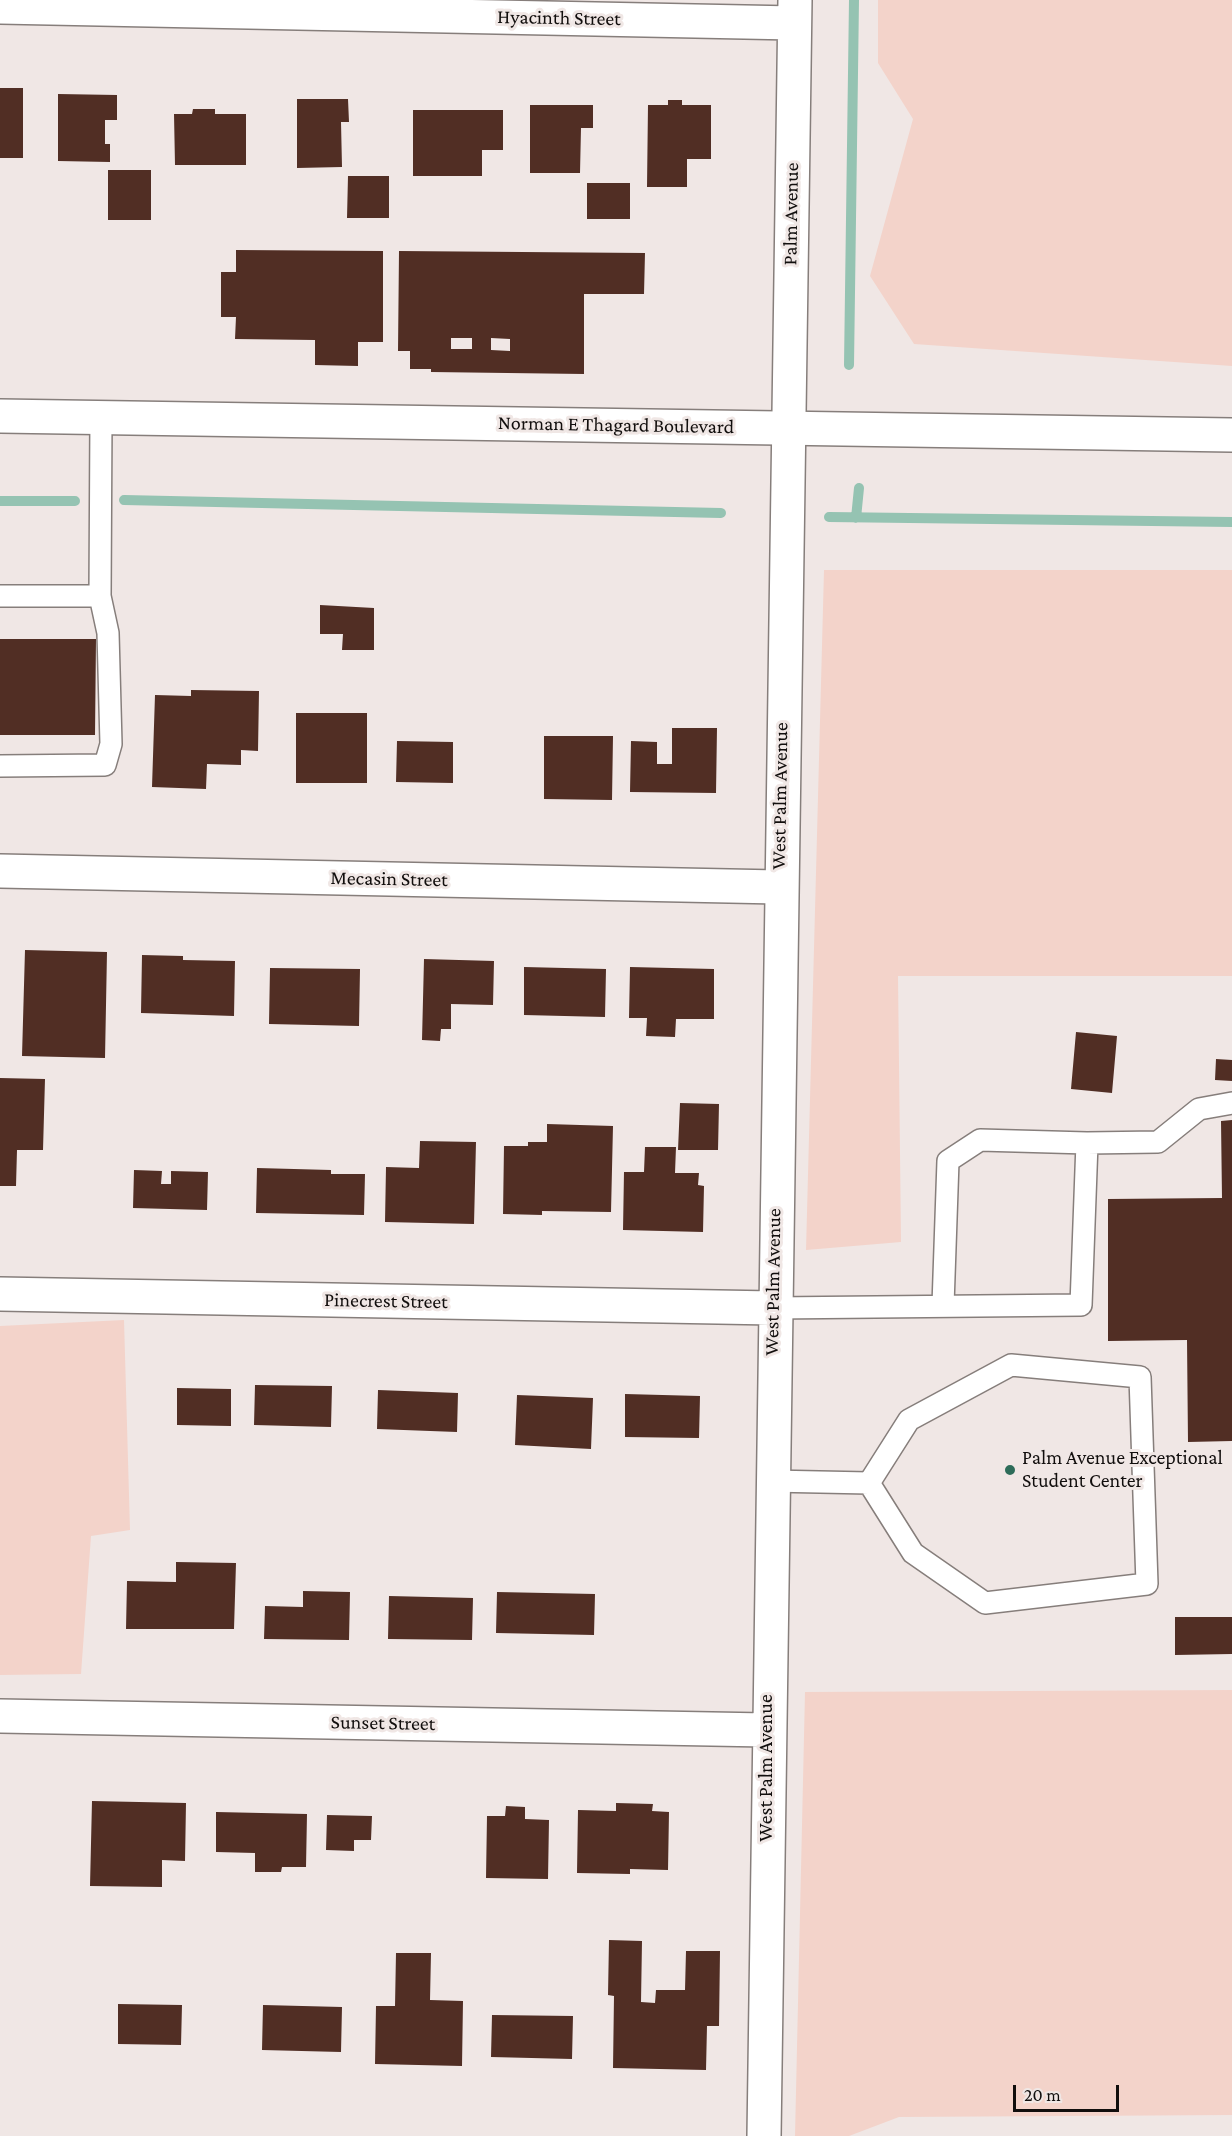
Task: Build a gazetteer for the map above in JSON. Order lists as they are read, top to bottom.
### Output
{
  "streets": {
    "street": [
      "Hyacinth Street",
      "Palm Avenue",
      "Norman E Thagard Boulevard",
      "West Palm Avenue",
      "Mecasin Street",
      "Pinecrest Street",
      "Sunset Street"
    ]
  },
  "crossings": [
    ["Hyacinth Street", "Palm Avenue"],
    ["Palm Avenue", "Norman E Thagard Boulevard"],
    ["Palm Avenue", "West Palm Avenue"],
    ["Norman E Thagard Boulevard", "West Palm Avenue"],
    ["West Palm Avenue", "Mecasin Street"],
    ["West Palm Avenue", "Pinecrest Street"],
    ["West Palm Avenue", "Sunset Street"]
  ],
  "places": ["Palm Avenue Exceptional Student Center"],
  "scale_bar": "20 m"
}
